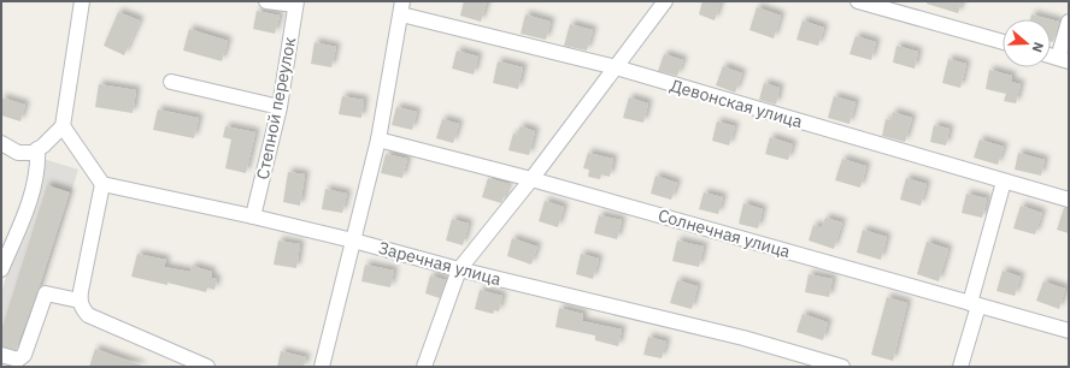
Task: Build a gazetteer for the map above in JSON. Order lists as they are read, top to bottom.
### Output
{
  "streets": {
    "street": [
      "Девонская улица",
      "Степной переулок",
      "Солнечная улица",
      "Заречная улица"
    ]
  },
  "crossings": [
    ["Степной переулок", "Заречная улица"]
  ],
  "north": "right"
}
